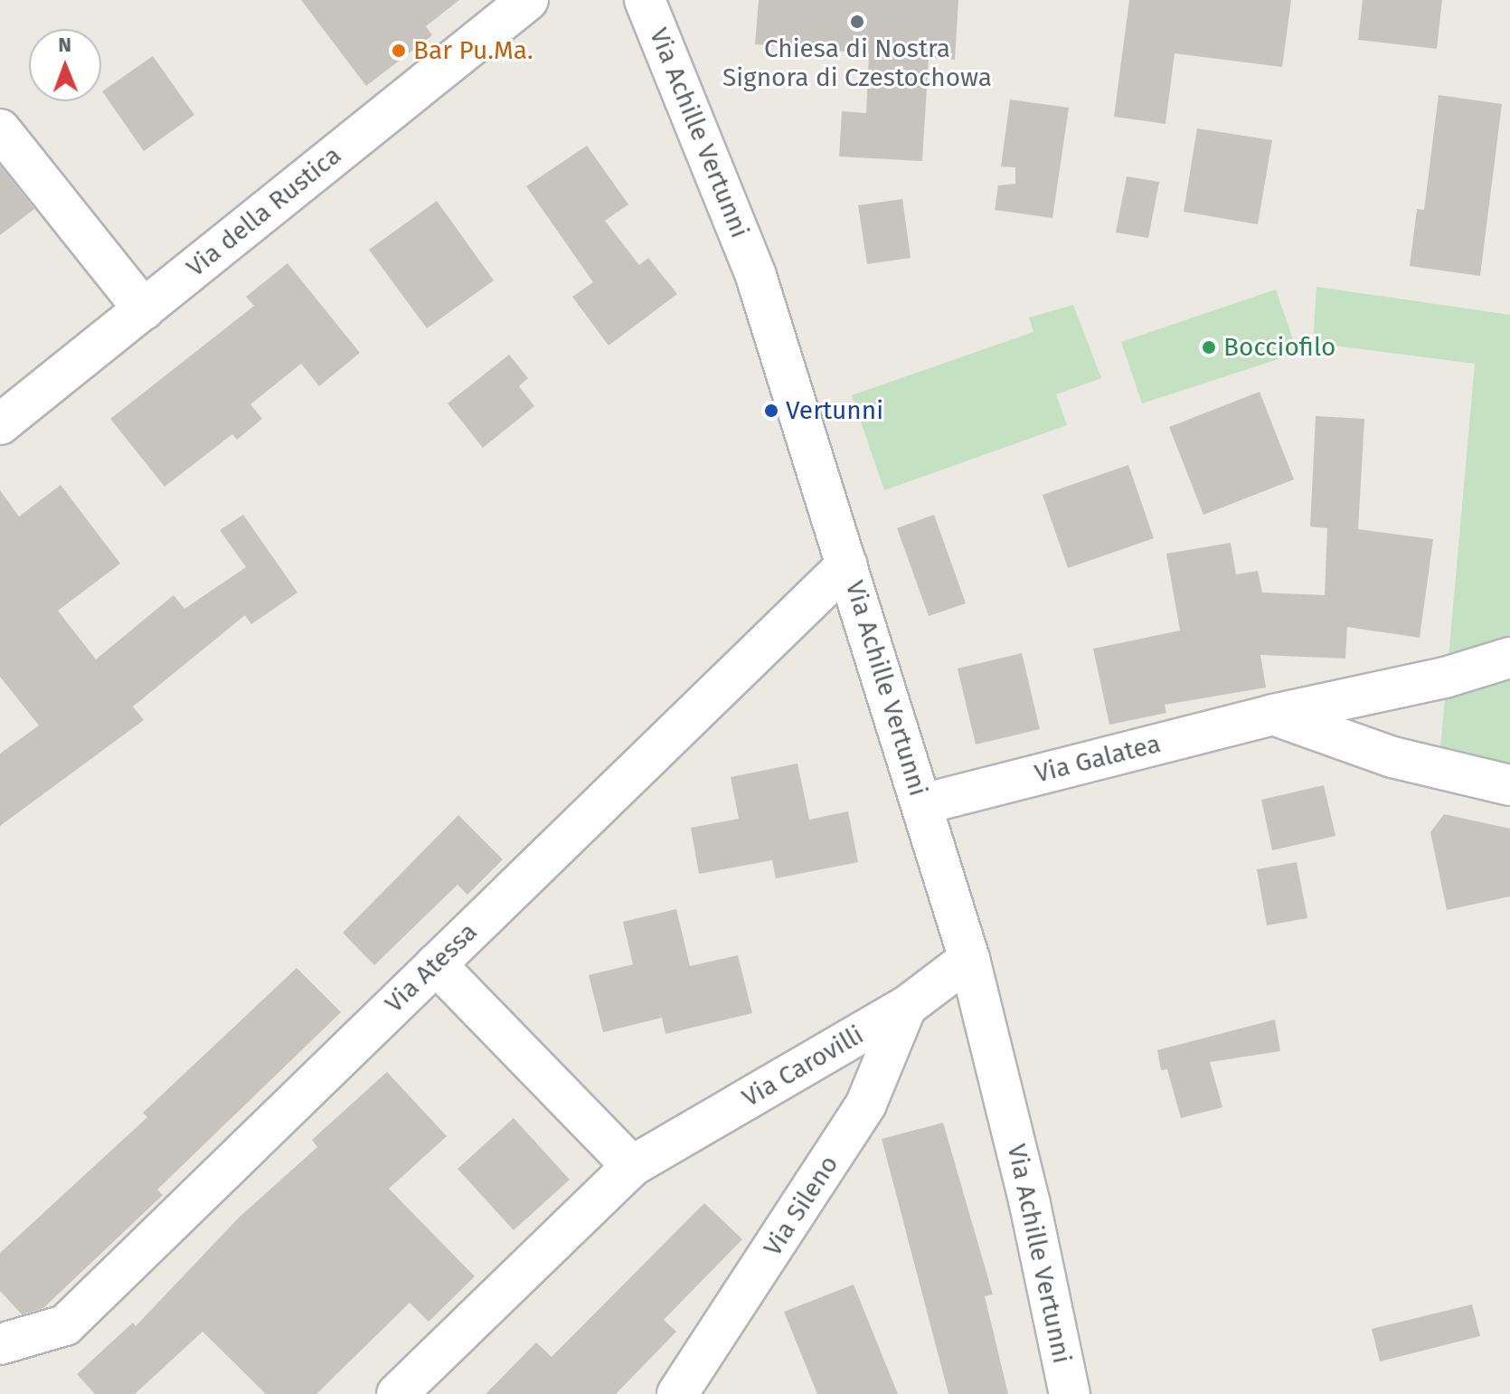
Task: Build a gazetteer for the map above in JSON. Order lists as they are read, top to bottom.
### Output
{
  "streets": {
    "street": [
      "Via Achille Vertunni",
      "Via della Rustica",
      "Via Galatea",
      "Via Atessa",
      "Via Carovilli",
      "Via Sileno"
    ]
  },
  "crossings": [
    ["Via Achille Vertunni", "Via Galatea"],
    ["Via Achille Vertunni", "Via Atessa"],
    ["Via Achille Vertunni", "Via Carovilli"],
    ["Via Carovilli", "Via Sileno"]
  ],
  "places": [
    "Chiesa di Nostra Signora di Czestochowa",
    "Bar Pu.Ma.",
    "Bocciofilo",
    "Vertunni"
  ],
  "north": "top"
}
